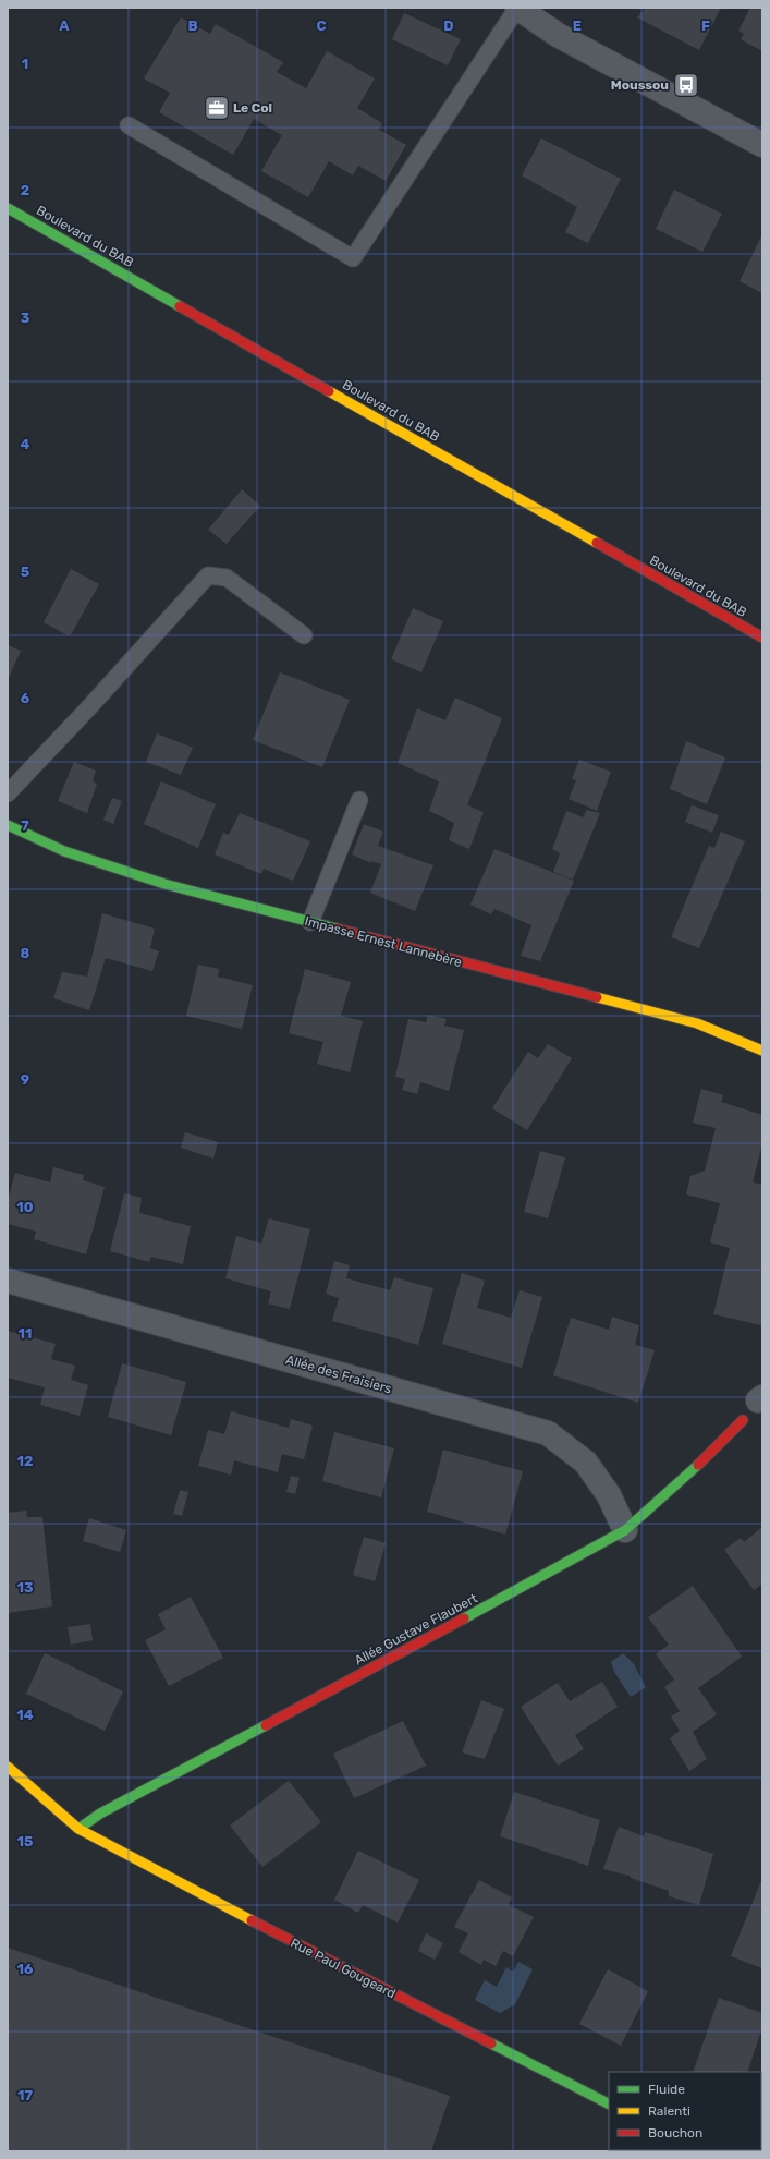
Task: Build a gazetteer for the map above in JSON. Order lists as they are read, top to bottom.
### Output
{
  "streets": {
    "street": [
      "Boulevard du BAB",
      "Impasse Ernest Lannebère",
      "Allée des Fraisiers",
      "Allée Gustave Flaubert",
      "Rue Paul Gougeard"
    ]
  },
  "crossings": [
    ["Allée des Fraisiers", "Allée Gustave Flaubert"],
    ["Allée Gustave Flaubert", "Rue Paul Gougeard"]
  ],
  "places": {
    "bus stop": ["Moussou"],
    "office": ["Le Col"]
  },
  "legend": ["Fluide", "Ralenti", "Bouchon"],
  "grid": {
    "columns": [
      "A",
      "B",
      "C",
      "D",
      "E",
      "F"
    ],
    "rows": [
      "1",
      "2",
      "3",
      "4",
      "5",
      "6",
      "7",
      "8",
      "9",
      "10",
      "11",
      "12",
      "13",
      "14",
      "15",
      "16",
      "17"
    ]
  }
}
